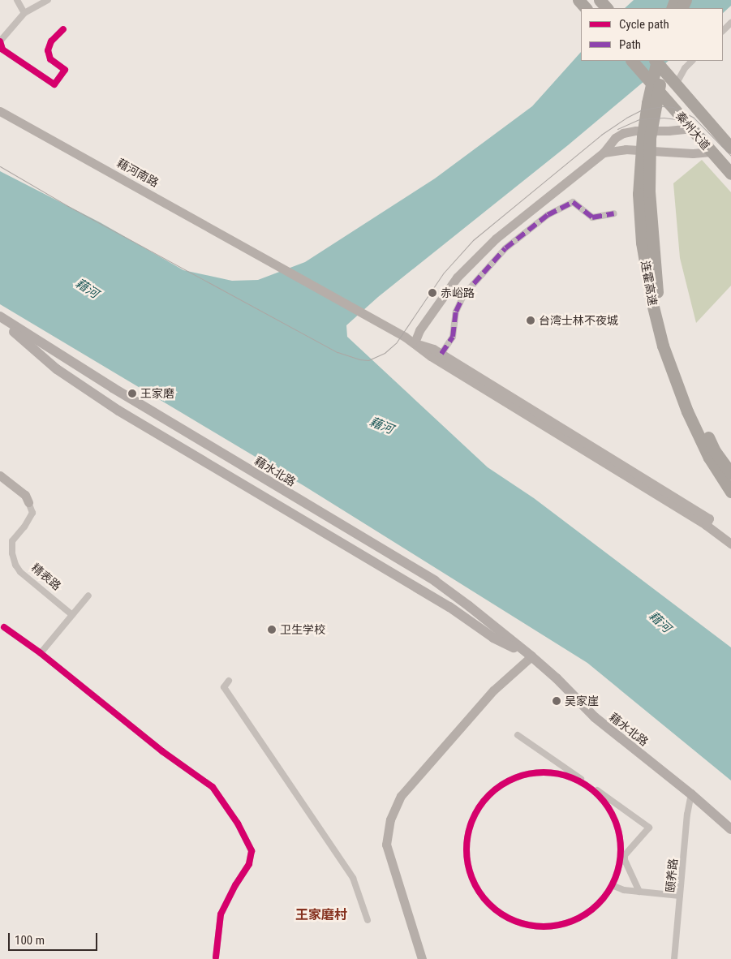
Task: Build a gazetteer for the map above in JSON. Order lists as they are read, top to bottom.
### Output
{
  "streets": {
    "highway": ["秦州大道", "连霍高速"],
    "main road": ["藉河南路", "藉水北路", "精表路"],
    "street": ["颐养路"]
  },
  "crossings": [
    ["藉水北路", "颐养路"]
  ],
  "districts": ["王家磨村"],
  "water": ["藉河"],
  "places": [
    "赤峪路",
    "台湾士林不夜城",
    "王家磨",
    "卫生学校",
    "吴家崖"
  ],
  "legend": ["Cycle path", "Path"],
  "scale_bar": "100 m"
}
